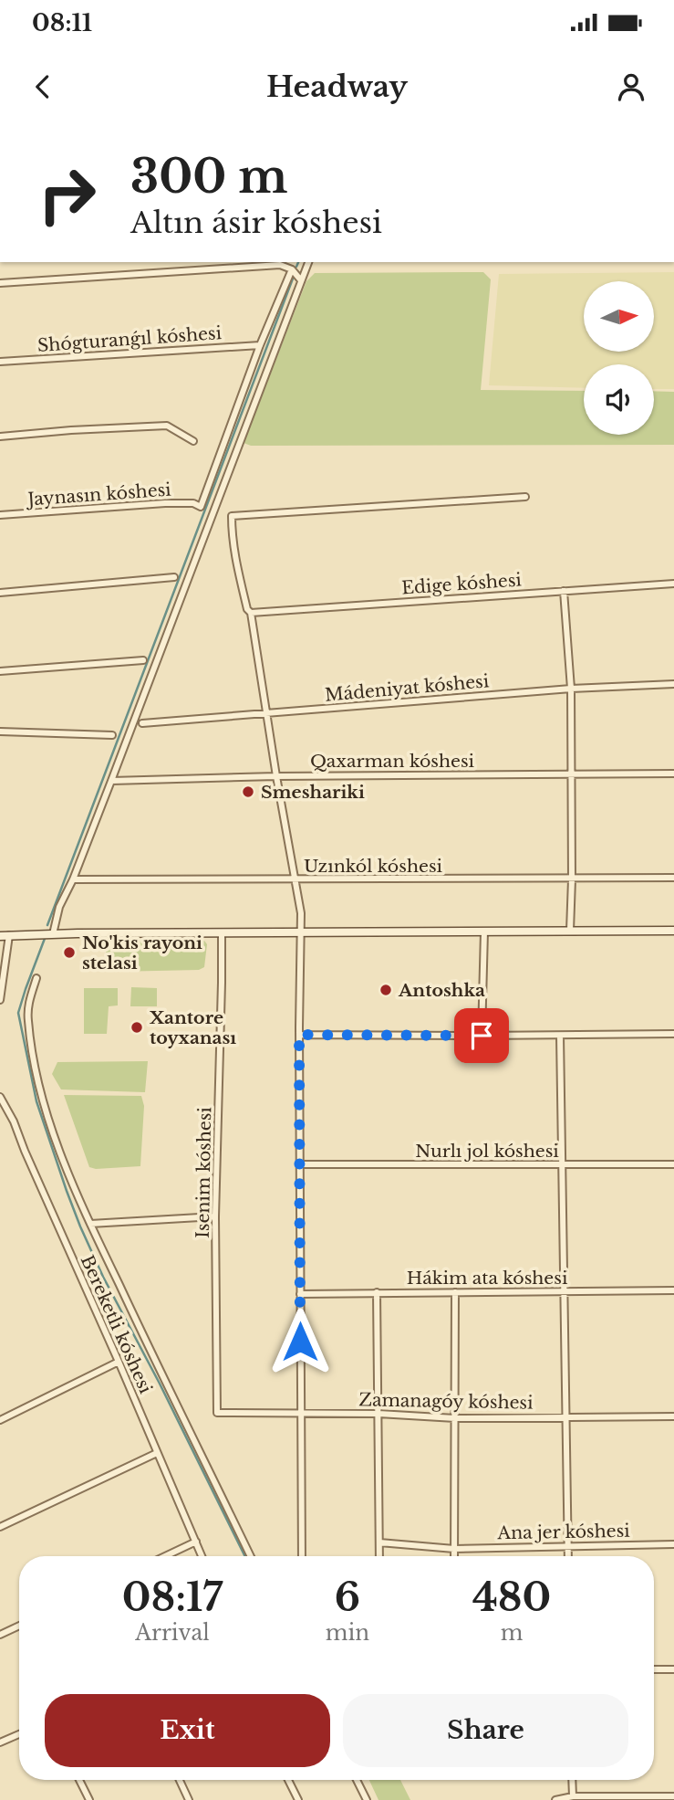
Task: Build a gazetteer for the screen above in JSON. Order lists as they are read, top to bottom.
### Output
{
  "streets": {
    "street": [
      "Shógturanǵıl kóshesi",
      "Jaynasın kóshesi",
      "Edige kóshesi",
      "Mádeniyat kóshesi",
      "Qaxarman kóshesi",
      "Uzınkól kóshesi",
      "Nurlı jol kóshesi",
      "Isenim kóshesi",
      "Hákim ata kóshesi",
      "Bereketli kóshesi",
      "Zamanagóy kóshesi",
      "Ana jer kóshesi"
    ]
  },
  "crossings": [
    ["Shógturanǵıl kóshesi", "Jaynasın kóshesi"],
    ["Isenim kóshesi", "Zamanagóy kóshesi"]
  ],
  "places": [
    "Smeshariki",
    "No'kis rayoni stelasi",
    "Antoshka",
    "Xantore toyxanası"
  ],
  "north": "right",
  "page": {
    "status": "08:11",
    "header": "Headway",
    "turn": ["300 m", "Altın ásir kóshesi"],
    "eta": [
      "08:17",
      "Arrival",
      "6",
      "min",
      "480",
      "m"
    ],
    "buttons": ["Exit", "Share"]
  }
}
